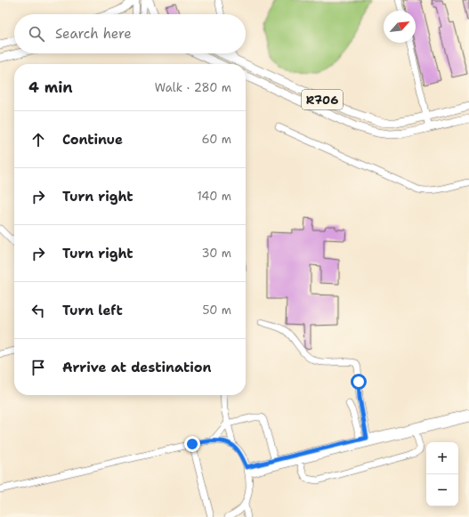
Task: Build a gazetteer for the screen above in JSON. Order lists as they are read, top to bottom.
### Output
{
  "streets": {
    "main road": ["R706"]
  },
  "north": "top right",
  "page": {
    "search": "Search here",
    "heading": ["4 min", "Walk · 280 m"],
    "list": [
      ["Continue", "60 m"],
      ["Turn right", "140 m"],
      ["Turn right", "30 m"],
      ["Turn left", "50 m"],
      "Arrive at destination"
    ],
    "map_buttons": ["+", "−"]
  }
}
